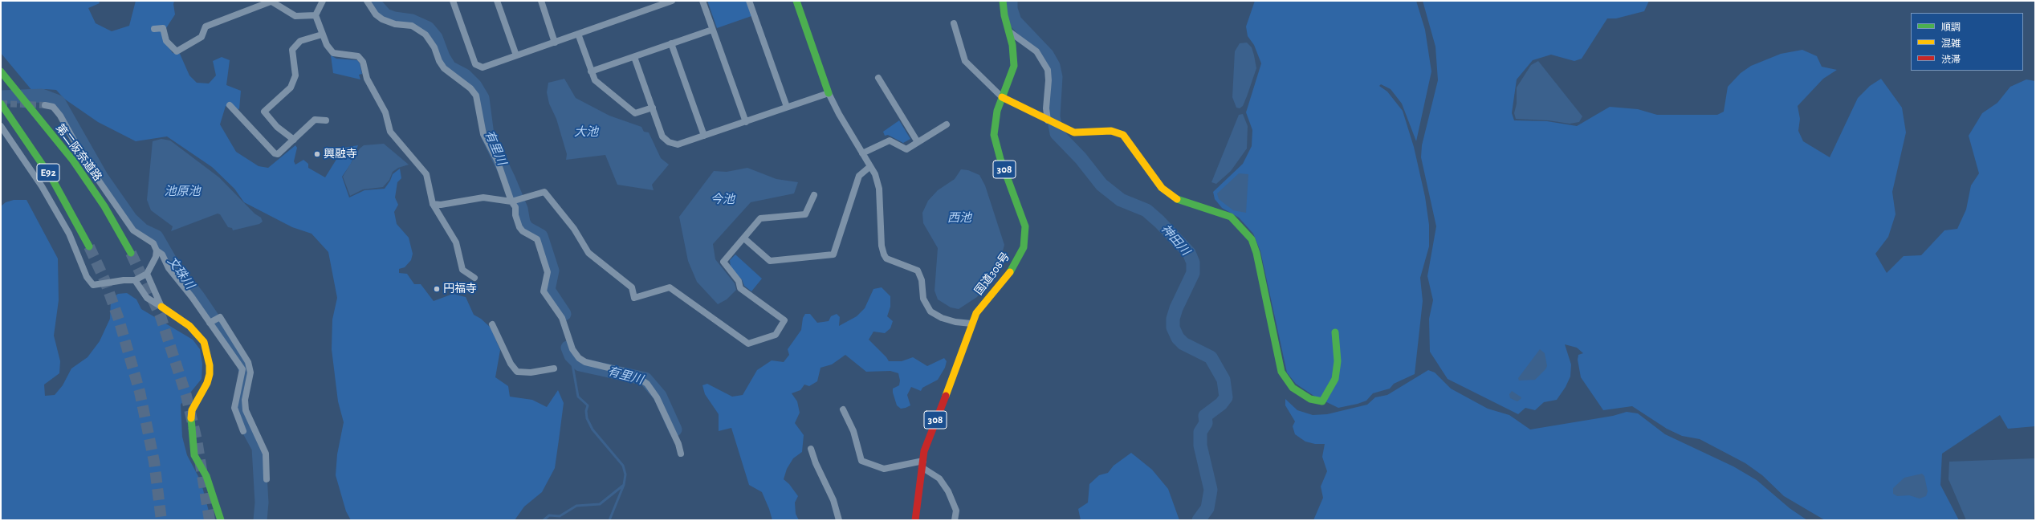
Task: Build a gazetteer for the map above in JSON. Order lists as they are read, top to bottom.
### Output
{
  "streets": {
    "main road": [
      "第二阪奈道路",
      "308",
      "E92",
      "国道308号"
    ]
  },
  "water": [
    "大池",
    "有里川",
    "池原池",
    "今池",
    "西池",
    "神田川",
    "文珠川"
  ],
  "places": ["興融寺", "円福寺"],
  "legend": ["順調", "混雑", "渋滞"]
}
